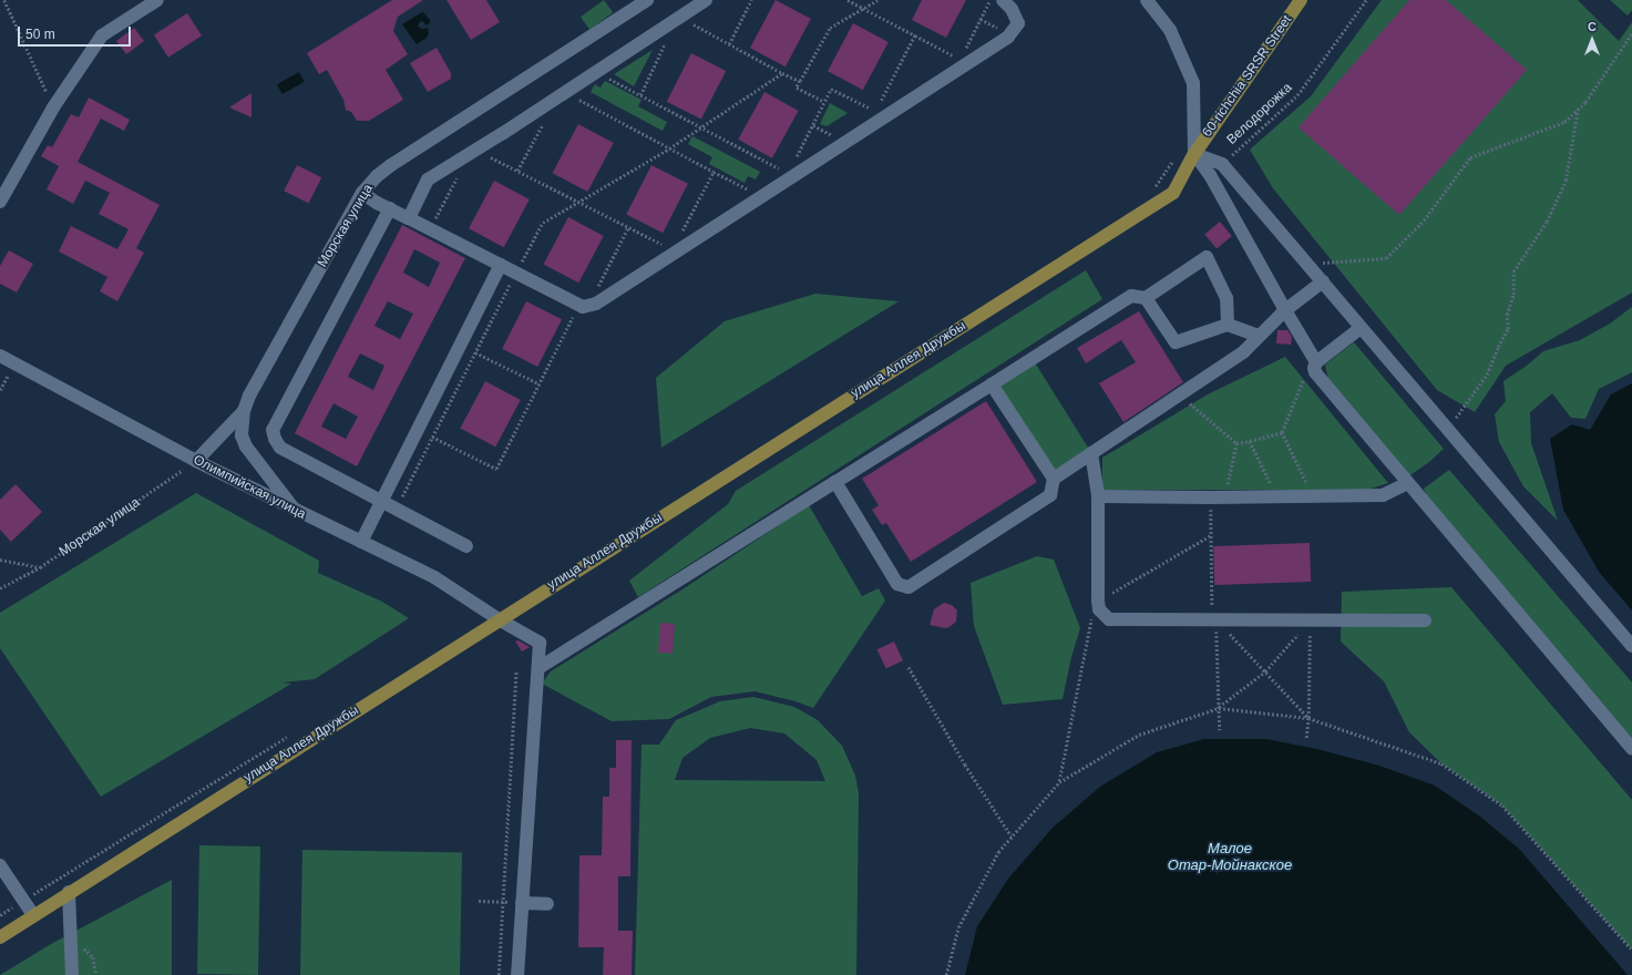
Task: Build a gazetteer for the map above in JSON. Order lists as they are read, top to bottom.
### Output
{
  "streets": {
    "main road": ["60-richchia SRSR Street", "улица Аллея Дружбы"],
    "street": ["Морская улица", "Олимпийская улица"],
    "path": ["Велодорожка"]
  },
  "crossings": [
    ["60-richchia SRSR Street", "улица Аллея Дружбы"],
    ["Морская улица", "Олимпийская улица"],
    ["улица Аллея Дружбы", "Олимпийская улица"]
  ],
  "water": ["Малое Отар-Мойнакское"],
  "scale_bar": "50 m",
  "north": "top"
}
